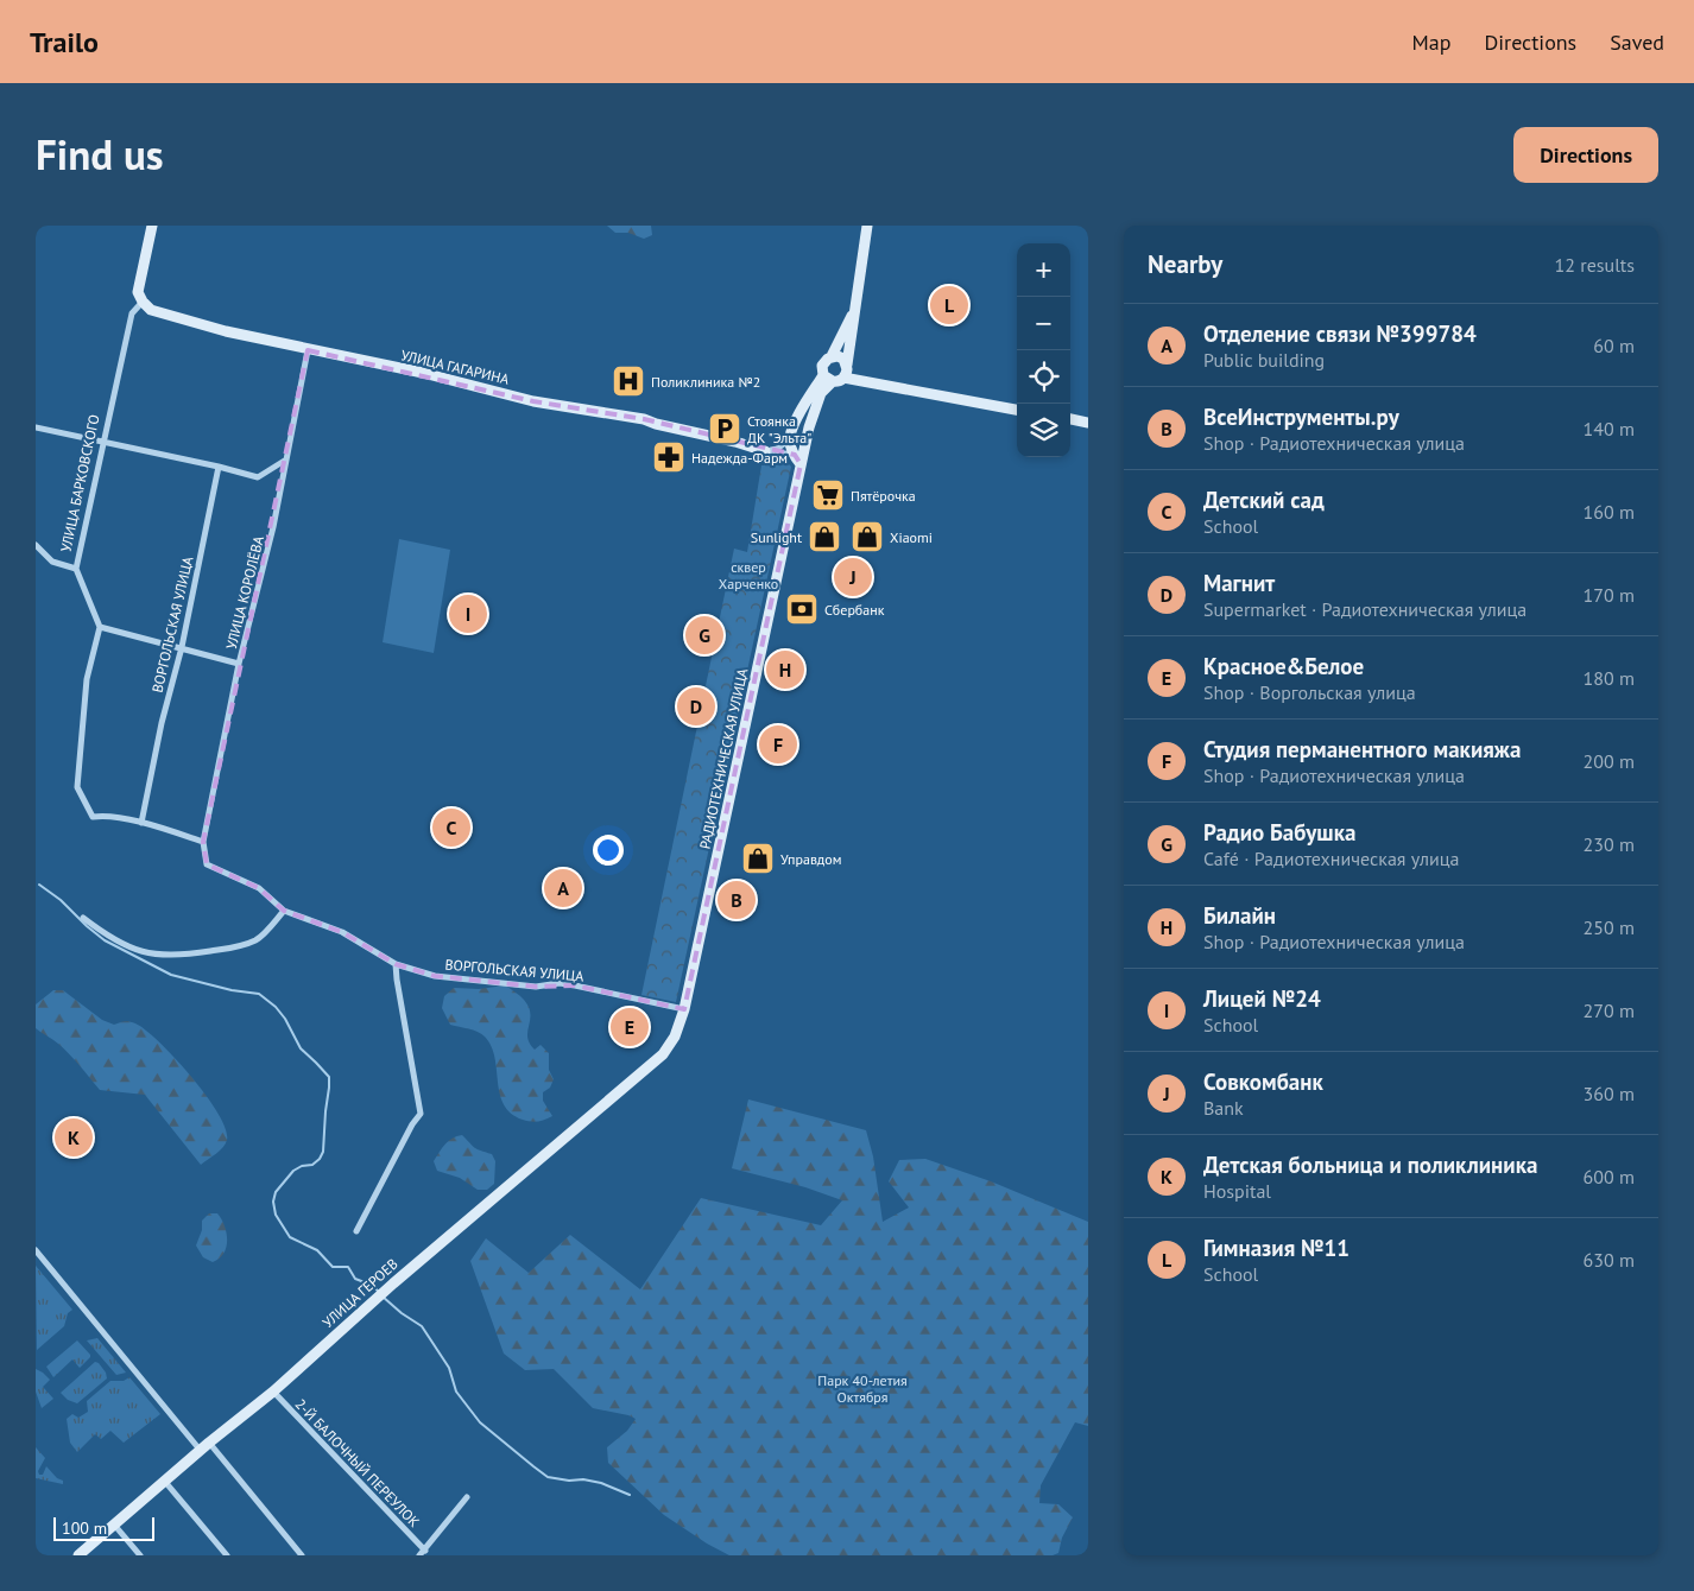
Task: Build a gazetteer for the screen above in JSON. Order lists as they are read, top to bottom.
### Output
{
  "streets": {
    "street": [
      "УЛИЦА ГАГАРИНА",
      "УЛИЦА БАРКОВСКОГО",
      "УЛИЦА КОРОЛЁВА",
      "ВОРГОЛЬСКАЯ УЛИЦА",
      "РАДИОТЕХНИЧЕСКАЯ УЛИЦА",
      "УЛИЦА ГЕРОЕВ",
      "2-Й БАЛОЧНЫЙ ПЕРЕУЛОК"
    ]
  },
  "crossings": [
    ["УЛИЦА ГАГАРИНА", "УЛИЦА БАРКОВСКОГО"],
    ["УЛИЦА ГАГАРИНА", "УЛИЦА КОРОЛЁВА"],
    ["УЛИЦА ГАГАРИНА", "РАДИОТЕХНИЧЕСКАЯ УЛИЦА"],
    ["УЛИЦА КОРОЛЁВА", "ВОРГОЛЬСКАЯ УЛИЦА"],
    ["ВОРГОЛЬСКАЯ УЛИЦА", "РАДИОТЕХНИЧЕСКАЯ УЛИЦА"],
    ["РАДИОТЕХНИЧЕСКАЯ УЛИЦА", "УЛИЦА ГЕРОЕВ"],
    ["УЛИЦА ГЕРОЕВ", "2-Й БАЛОЧНЫЙ ПЕРЕУЛОК"]
  ],
  "parks": ["сквер Харченко", "Парк 40-летия Октября"],
  "places": {
    "hospital": ["Поликлиника №2"],
    "parking": ["Стоянка ДК \"Эльта\""],
    "pharmacy": ["Надежда-Фарм"],
    "supermarket": ["Пятёрочка"],
    "shop": ["Sunlight", "Xiaomi", "Управдом"],
    "bank": ["Сбербанк"]
  },
  "scale_bar": "100 m",
  "page": {
    "header": "Trailo",
    "nav": ["Map", "Directions", "Saved"],
    "title": "Find us",
    "buttons": "Directions",
    "heading": ["Nearby", "12 results"],
    "map_buttons": ["+", "−"],
    "pins": [
      "L",
      "J",
      "I",
      "G",
      "H",
      "D",
      "F",
      "C",
      "A",
      "B",
      "E",
      "K"
    ],
    "list": [
      {
        "mark": "A",
        "name": "Отделение связи №399784",
        "note": "Public building",
        "value": "60 m"
      },
      {
        "mark": "B",
        "name": "ВсеИнструменты.ру",
        "note": "Shop · Радиотехническая улица",
        "value": "140 m"
      },
      {
        "mark": "C",
        "name": "Детский сад",
        "note": "School",
        "value": "160 m"
      },
      {
        "mark": "D",
        "name": "Магнит",
        "note": "Supermarket · Радиотехническая улица",
        "value": "170 m"
      },
      {
        "mark": "E",
        "name": "Красное&Белое",
        "note": "Shop · Воргольская улица",
        "value": "180 m"
      },
      {
        "mark": "F",
        "name": "Студия перманентного макияжа",
        "note": "Shop · Радиотехническая улица",
        "value": "200 m"
      },
      {
        "mark": "G",
        "name": "Радио Бабушка",
        "note": "Café · Радиотехническая улица",
        "value": "230 m"
      },
      {
        "mark": "H",
        "name": "Билайн",
        "note": "Shop · Радиотехническая улица",
        "value": "250 m"
      },
      {
        "mark": "I",
        "name": "Лицей №24",
        "note": "School",
        "value": "270 m"
      },
      {
        "mark": "J",
        "name": "Совкомбанк",
        "note": "Bank",
        "value": "360 m"
      },
      {
        "mark": "K",
        "name": "Детская больница и поликлиника",
        "note": "Hospital",
        "value": "600 m"
      },
      {
        "mark": "L",
        "name": "Гимназия №11",
        "note": "School",
        "value": "630 m"
      }
    ],
    "scale": "100 m"
  }
}
